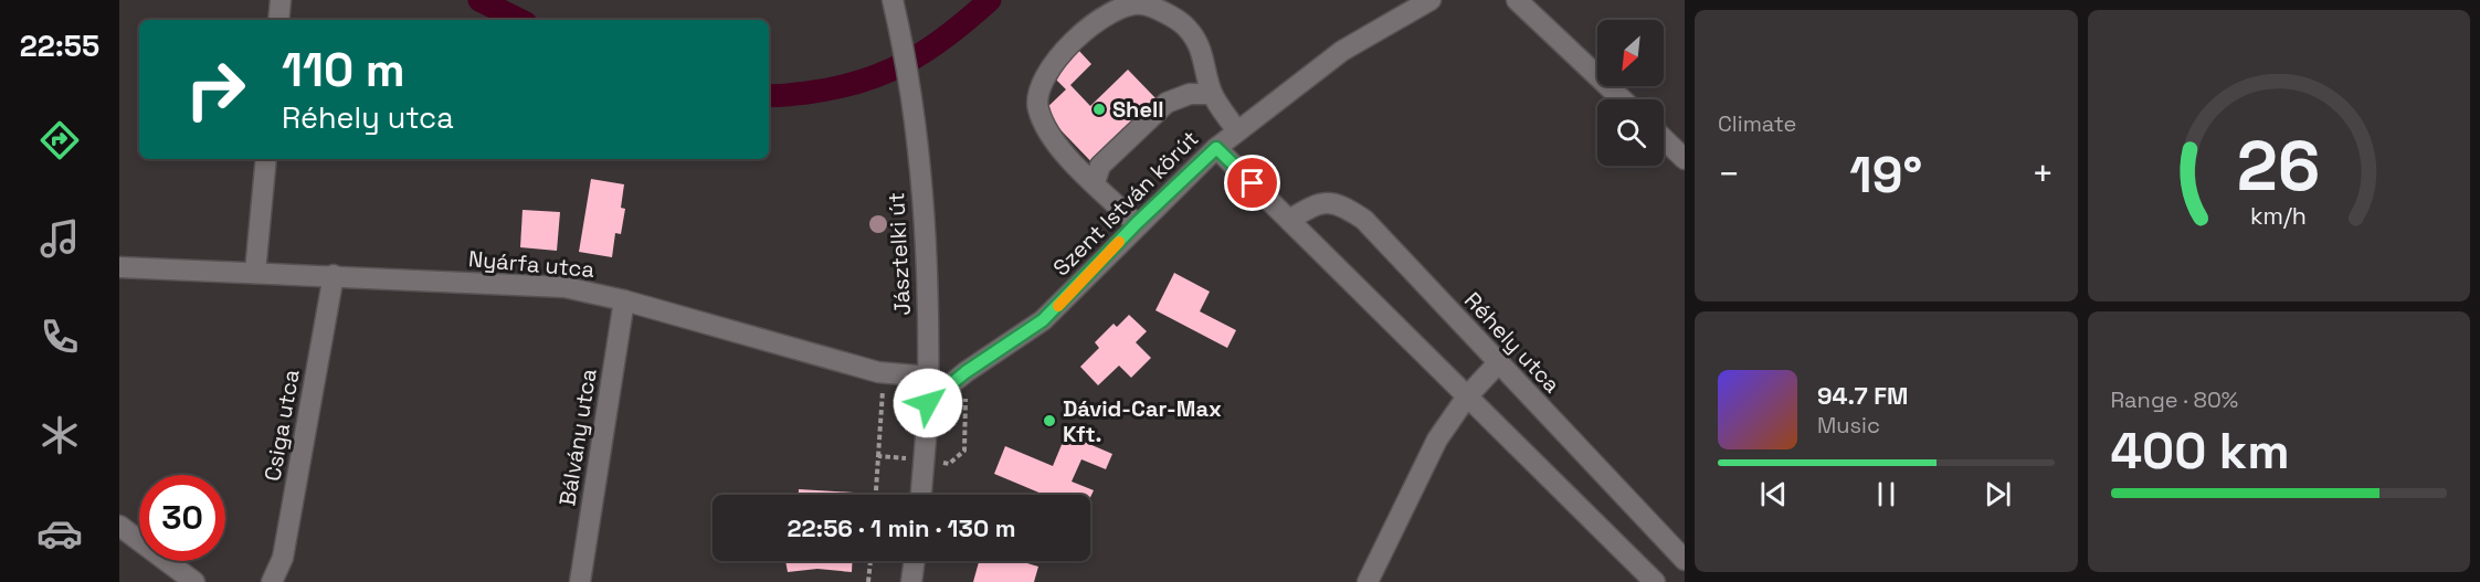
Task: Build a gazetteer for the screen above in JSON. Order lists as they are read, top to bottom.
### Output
{
  "streets": {
    "street": [
      "Szent István körút",
      "Jásztelki út",
      "Nyárfa utca",
      "Réhely utca",
      "Csiga utca",
      "Bálvány utca"
    ]
  },
  "crossings": [
    ["Szent István körút", "Jásztelki út"],
    ["Jásztelki út", "Nyárfa utca"],
    ["Nyárfa utca", "Csiga utca"],
    ["Nyárfa utca", "Bálvány utca"]
  ],
  "places": ["Shell", "Dávid-Car-Max Kft."],
  "north": "bottom left",
  "page": {
    "tabs": "22:55",
    "tile": [
      "Climate",
      ["Range · 80%", "400 km"]
    ],
    "turn": ["110 m", "Réhely utca"],
    "heat": ["−", "19°", "+"],
    "song": ["94.7 FM", "Music"],
    "limit": "30",
    "trip": "22:56 · 1 min · 130 m",
    "gauge": ["26", "km/h"]
  }
}
